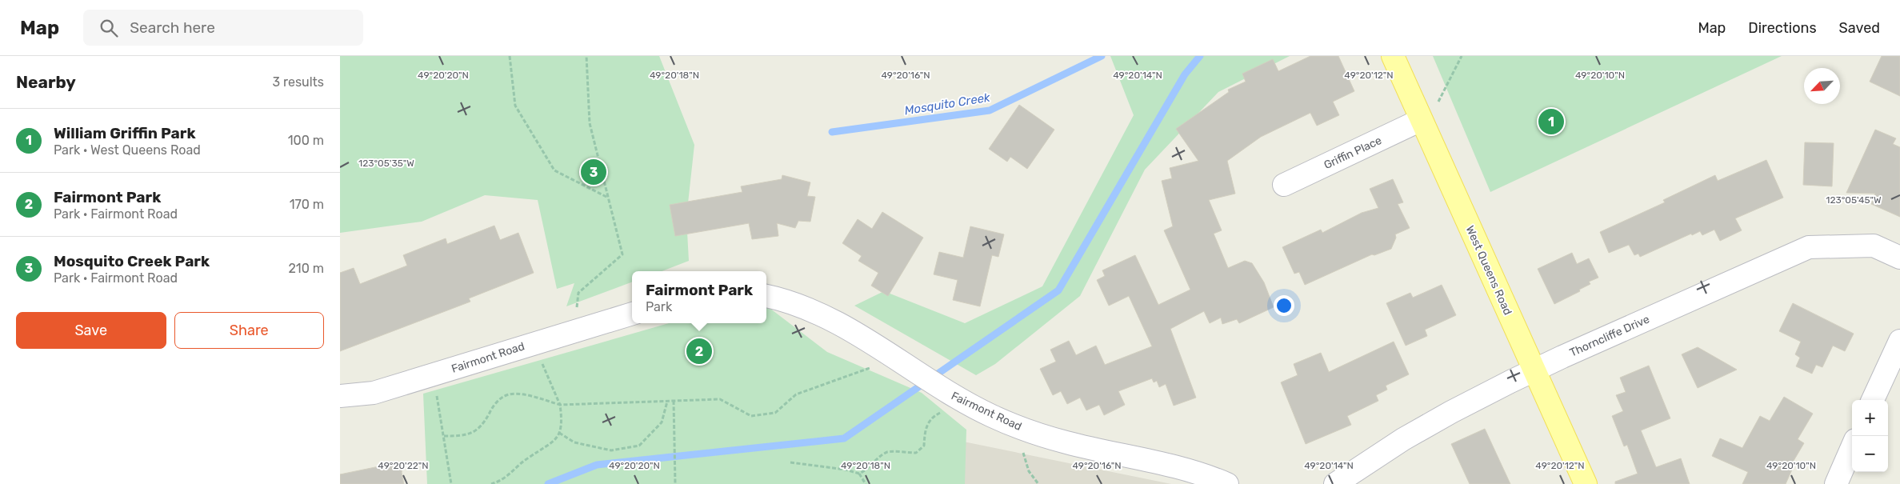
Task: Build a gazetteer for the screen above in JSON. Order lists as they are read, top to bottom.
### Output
{
  "streets": {
    "main road": ["West Queens Road"],
    "street": ["Griffin Place", "Thorncliffe Drive", "Fairmont Road"]
  },
  "crossings": [
    ["Griffin Place", "West Queens Road"],
    ["West Queens Road", "Thorncliffe Drive"]
  ],
  "water": ["Mosquito Creek"],
  "north": "bottom left",
  "page": {
    "header": "Map",
    "search": "Search here",
    "nav": ["Map", "Directions", "Saved"],
    "heading": ["Nearby", "3 results"],
    "pins": ["1", "3", "2"],
    "list": [
      {
        "mark": "1",
        "name": "William Griffin Park",
        "note": "Park · West Queens Road",
        "value": "100 m"
      },
      {
        "mark": "2",
        "name": "Fairmont Park",
        "note": "Park · Fairmont Road",
        "value": "170 m"
      },
      {
        "mark": "3",
        "name": "Mosquito Creek Park",
        "note": "Park · Fairmont Road",
        "value": "210 m"
      }
    ],
    "popup": ["Fairmont Park", "Park"],
    "buttons": ["Save", "Share"],
    "map_buttons": ["+", "−"]
  },
  "coordinates": [
    "49°20'10\"N",
    "49°20'20\"N",
    "49°20'18\"N",
    "49°20'16\"N",
    "49°20'14\"N",
    "49°20'12\"N",
    "123°05'35\"W",
    "123°05'45\"W",
    "49°20'22\"N"
  ]
}
